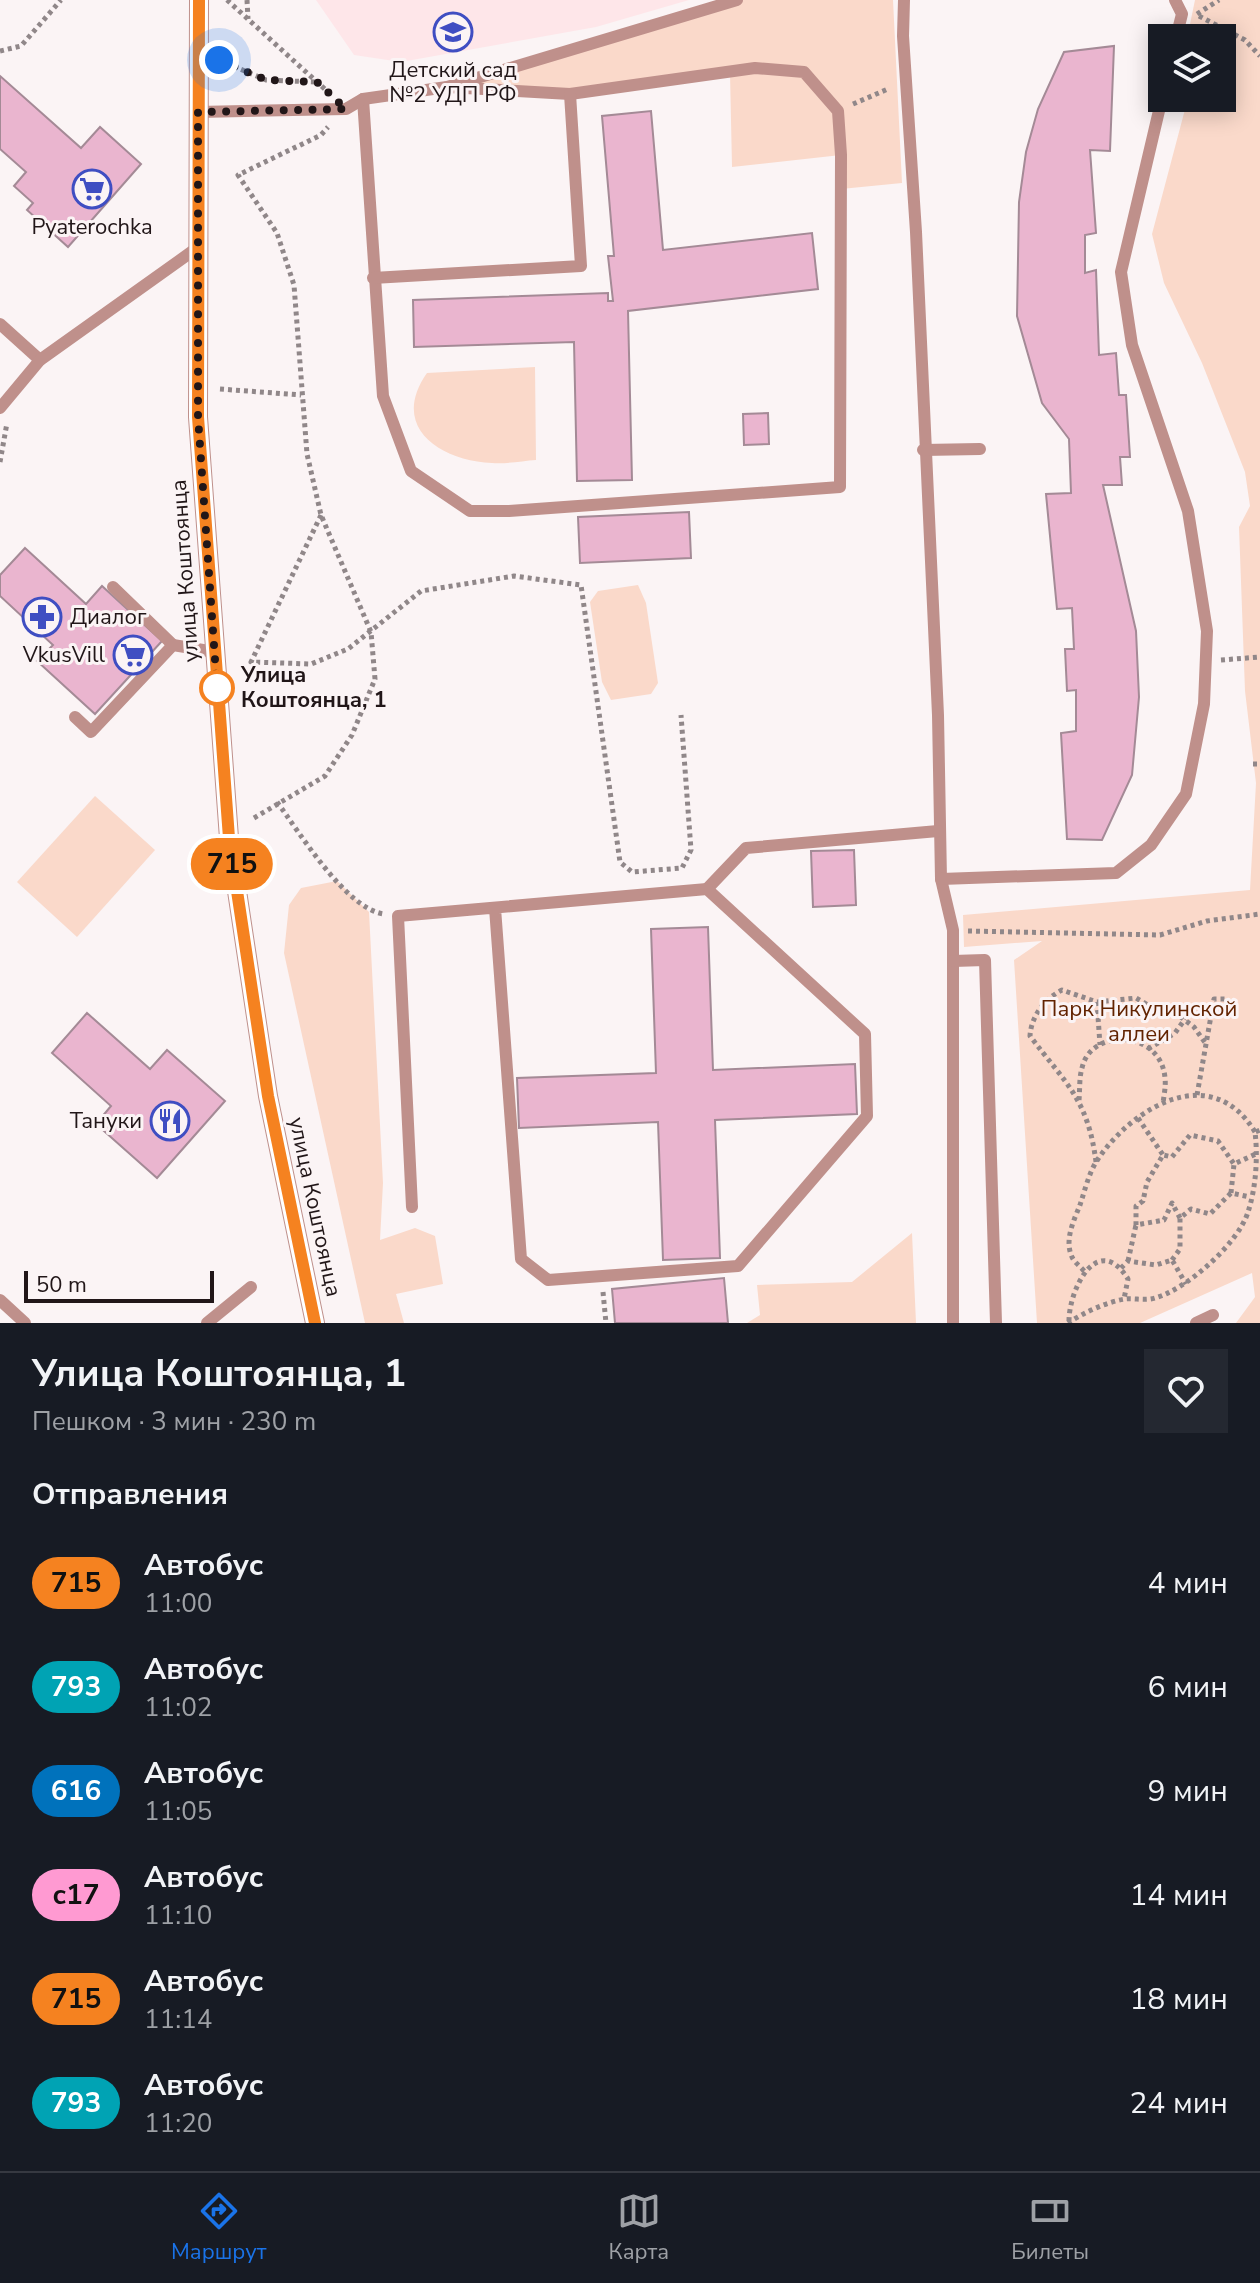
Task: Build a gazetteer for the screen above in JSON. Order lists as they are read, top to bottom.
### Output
{
  "streets": {
    "street": ["улица Коштоянца"]
  },
  "parks": ["Парк Никулинской аллеи"],
  "places": {
    "school or university": ["Детский сад №2 УДП РФ"],
    "supermarket": ["Pyaterochka", "VkusVill"],
    "pharmacy": ["Диалог"],
    "other": ["Улица Коштоянца, 1"],
    "restaurant": ["Тануки"]
  },
  "lines": ["bus line 715"],
  "scale_bar": "50 m",
  "page": {
    "on_map": "715",
    "scale": "50 m",
    "heading": [
      ["Улица Коштоянца, 1", "Пешком · 3 мин · 230 m"],
      "Отправления"
    ],
    "list": [
      {
        "mark": "715",
        "name": "Автобус",
        "note": "11:00",
        "value": "4 мин"
      },
      {
        "mark": "793",
        "name": "Автобус",
        "note": "11:02",
        "value": "6 мин"
      },
      {
        "mark": "616",
        "name": "Автобус",
        "note": "11:05",
        "value": "9 мин"
      },
      {
        "mark": "с17",
        "name": "Автобус",
        "note": "11:10",
        "value": "14 мин"
      },
      {
        "mark": "715",
        "name": "Автобус",
        "note": "11:14",
        "value": "18 мин"
      },
      {
        "mark": "793",
        "name": "Автобус",
        "note": "11:20",
        "value": "24 мин"
      }
    ],
    "tabs": ["Маршрут", "Карта", "Билеты"]
  }
}
